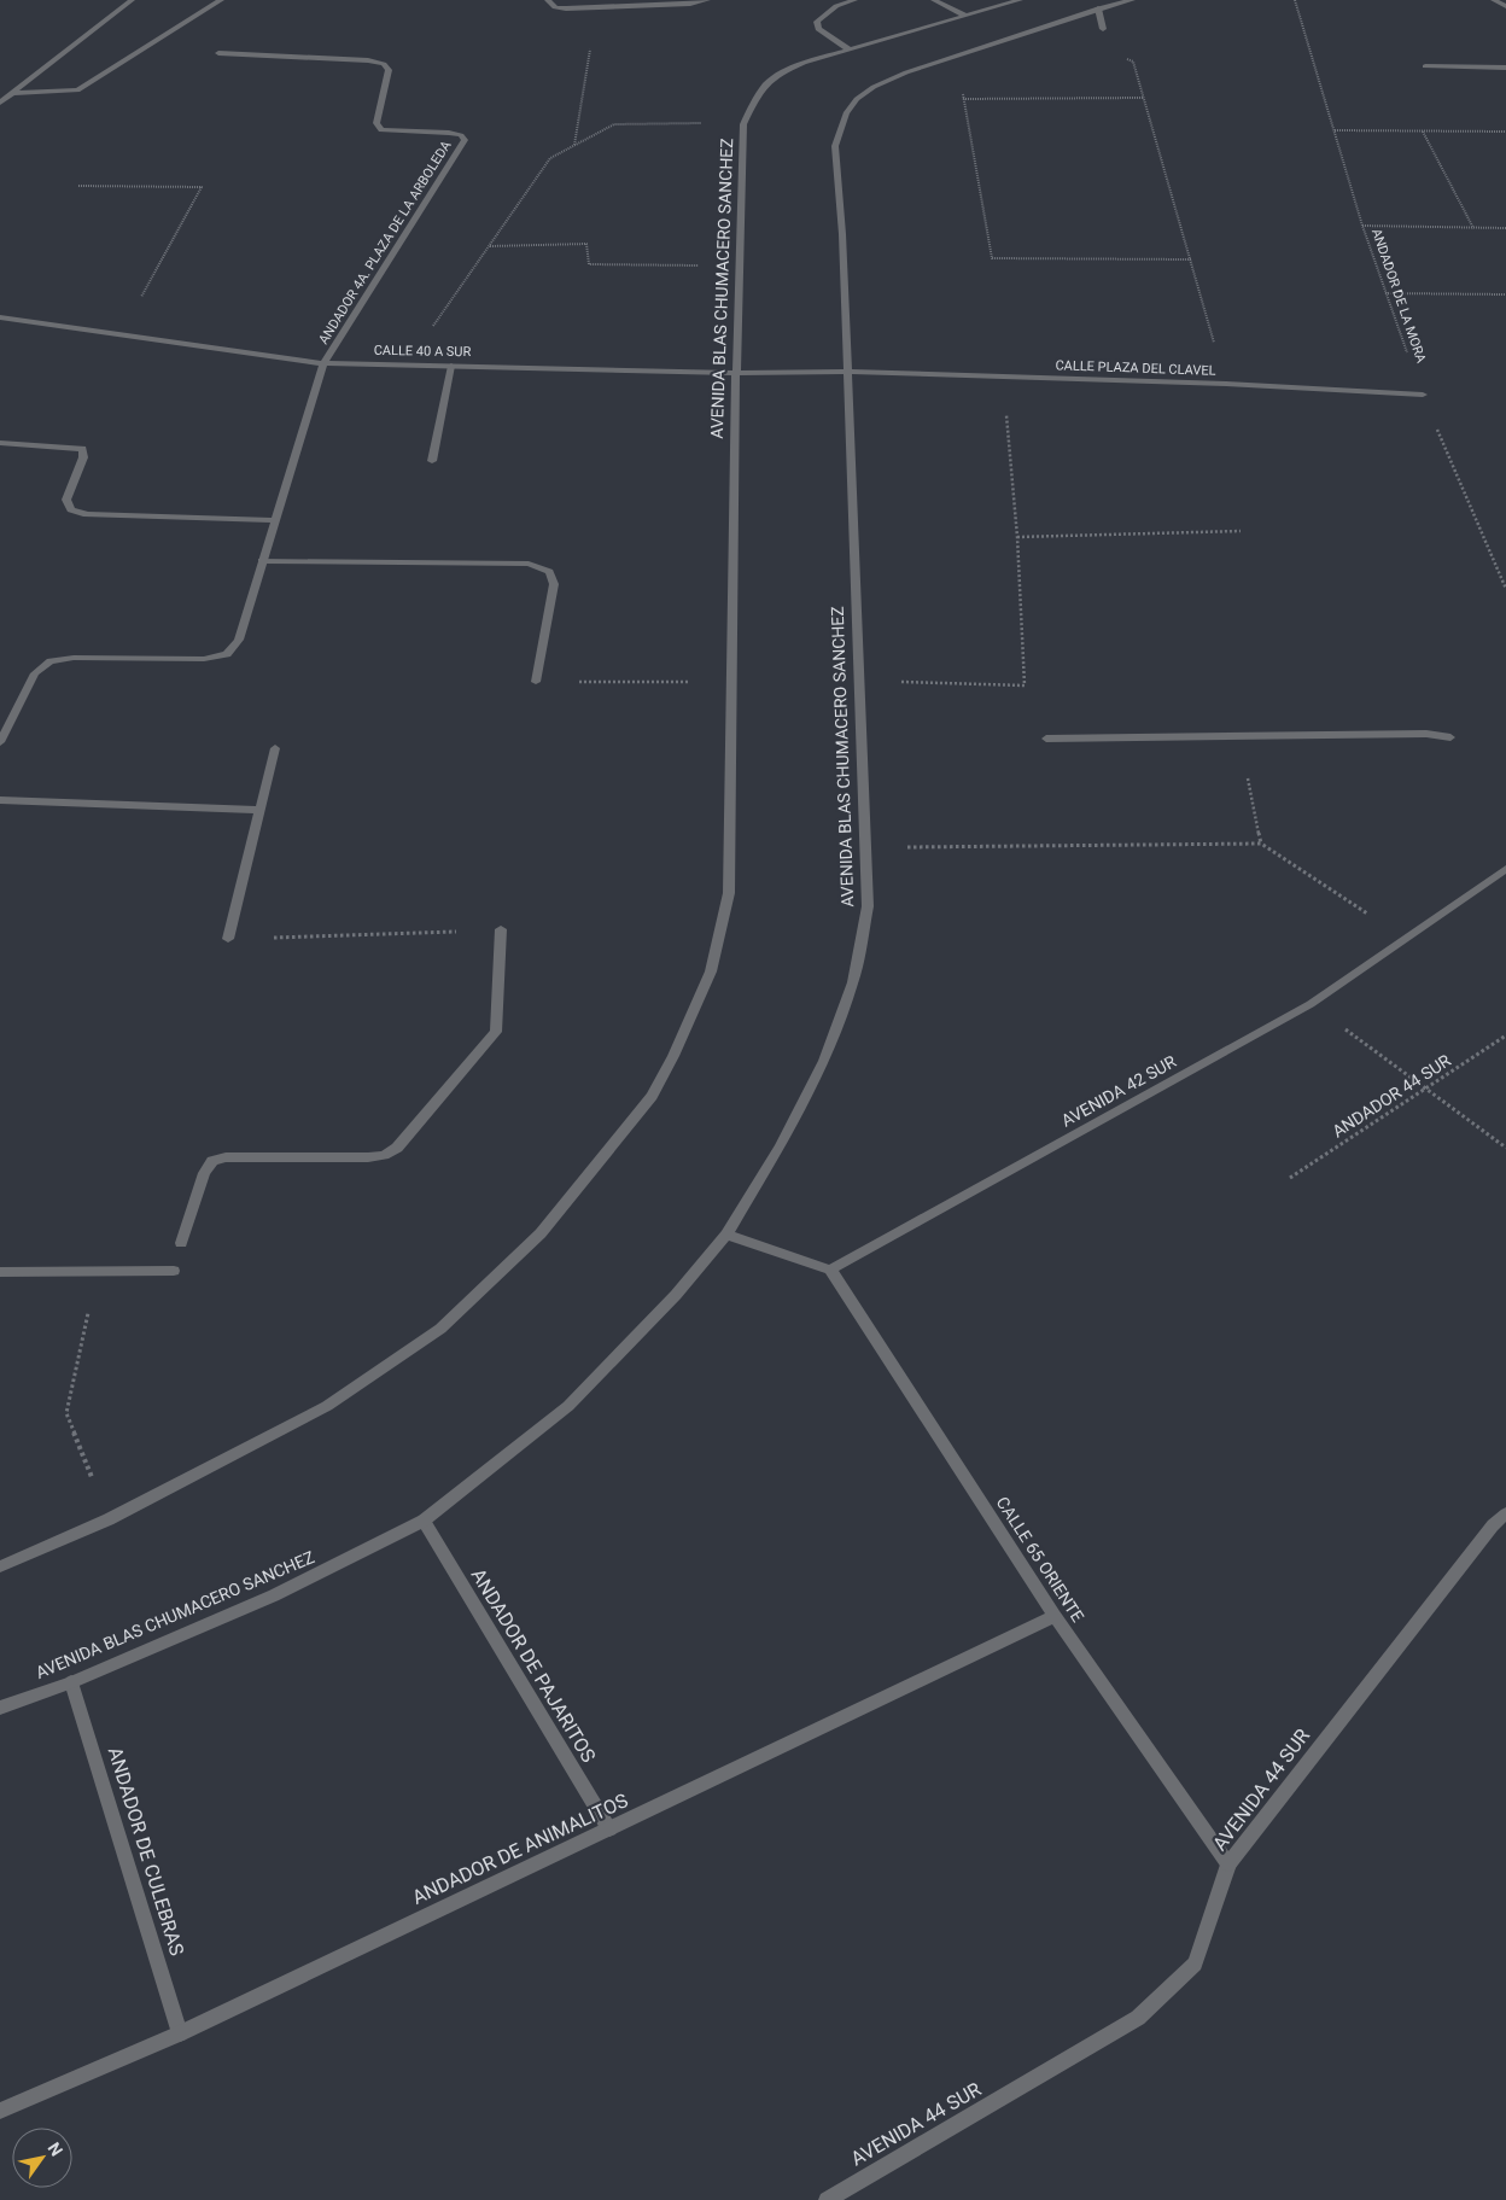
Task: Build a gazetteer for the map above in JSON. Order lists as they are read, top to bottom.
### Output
{
  "streets": {
    "street": [
      "ANDADOR 4A. PLAZA DE LA ARBOLEDA",
      "AVENIDA BLAS CHUMACERO SANCHEZ",
      "CALLE 40 A SUR",
      "CALLE PLAZA DEL CLAVEL",
      "AVENIDA 42 SUR",
      "CALLE 65 ORIENTE",
      "ANDADOR DE PAJARITOS",
      "AVENIDA 44 SUR",
      "ANDADOR DE ANIMALITOS",
      "ANDADOR DE CULEBRAS"
    ],
    "path": ["ANDADOR DE LA MORA", "ANDADOR 44 SUR"]
  },
  "crossings": [
    ["ANDADOR 4A. PLAZA DE LA ARBOLEDA", "CALLE 40 A SUR"],
    ["AVENIDA BLAS CHUMACERO SANCHEZ", "CALLE 40 A SUR"],
    ["AVENIDA BLAS CHUMACERO SANCHEZ", "CALLE PLAZA DEL CLAVEL"],
    ["AVENIDA BLAS CHUMACERO SANCHEZ", "ANDADOR DE PAJARITOS"],
    ["AVENIDA BLAS CHUMACERO SANCHEZ", "ANDADOR DE CULEBRAS"],
    ["ANDADOR DE LA MORA", "CALLE PLAZA DEL CLAVEL"],
    ["CALLE 40 A SUR", "CALLE PLAZA DEL CLAVEL"],
    ["AVENIDA 42 SUR", "CALLE 65 ORIENTE"],
    ["CALLE 65 ORIENTE", "AVENIDA 44 SUR"],
    ["CALLE 65 ORIENTE", "ANDADOR DE ANIMALITOS"],
    ["ANDADOR DE PAJARITOS", "ANDADOR DE ANIMALITOS"],
    ["ANDADOR DE ANIMALITOS", "ANDADOR DE CULEBRAS"]
  ],
  "north": "top right"
}
